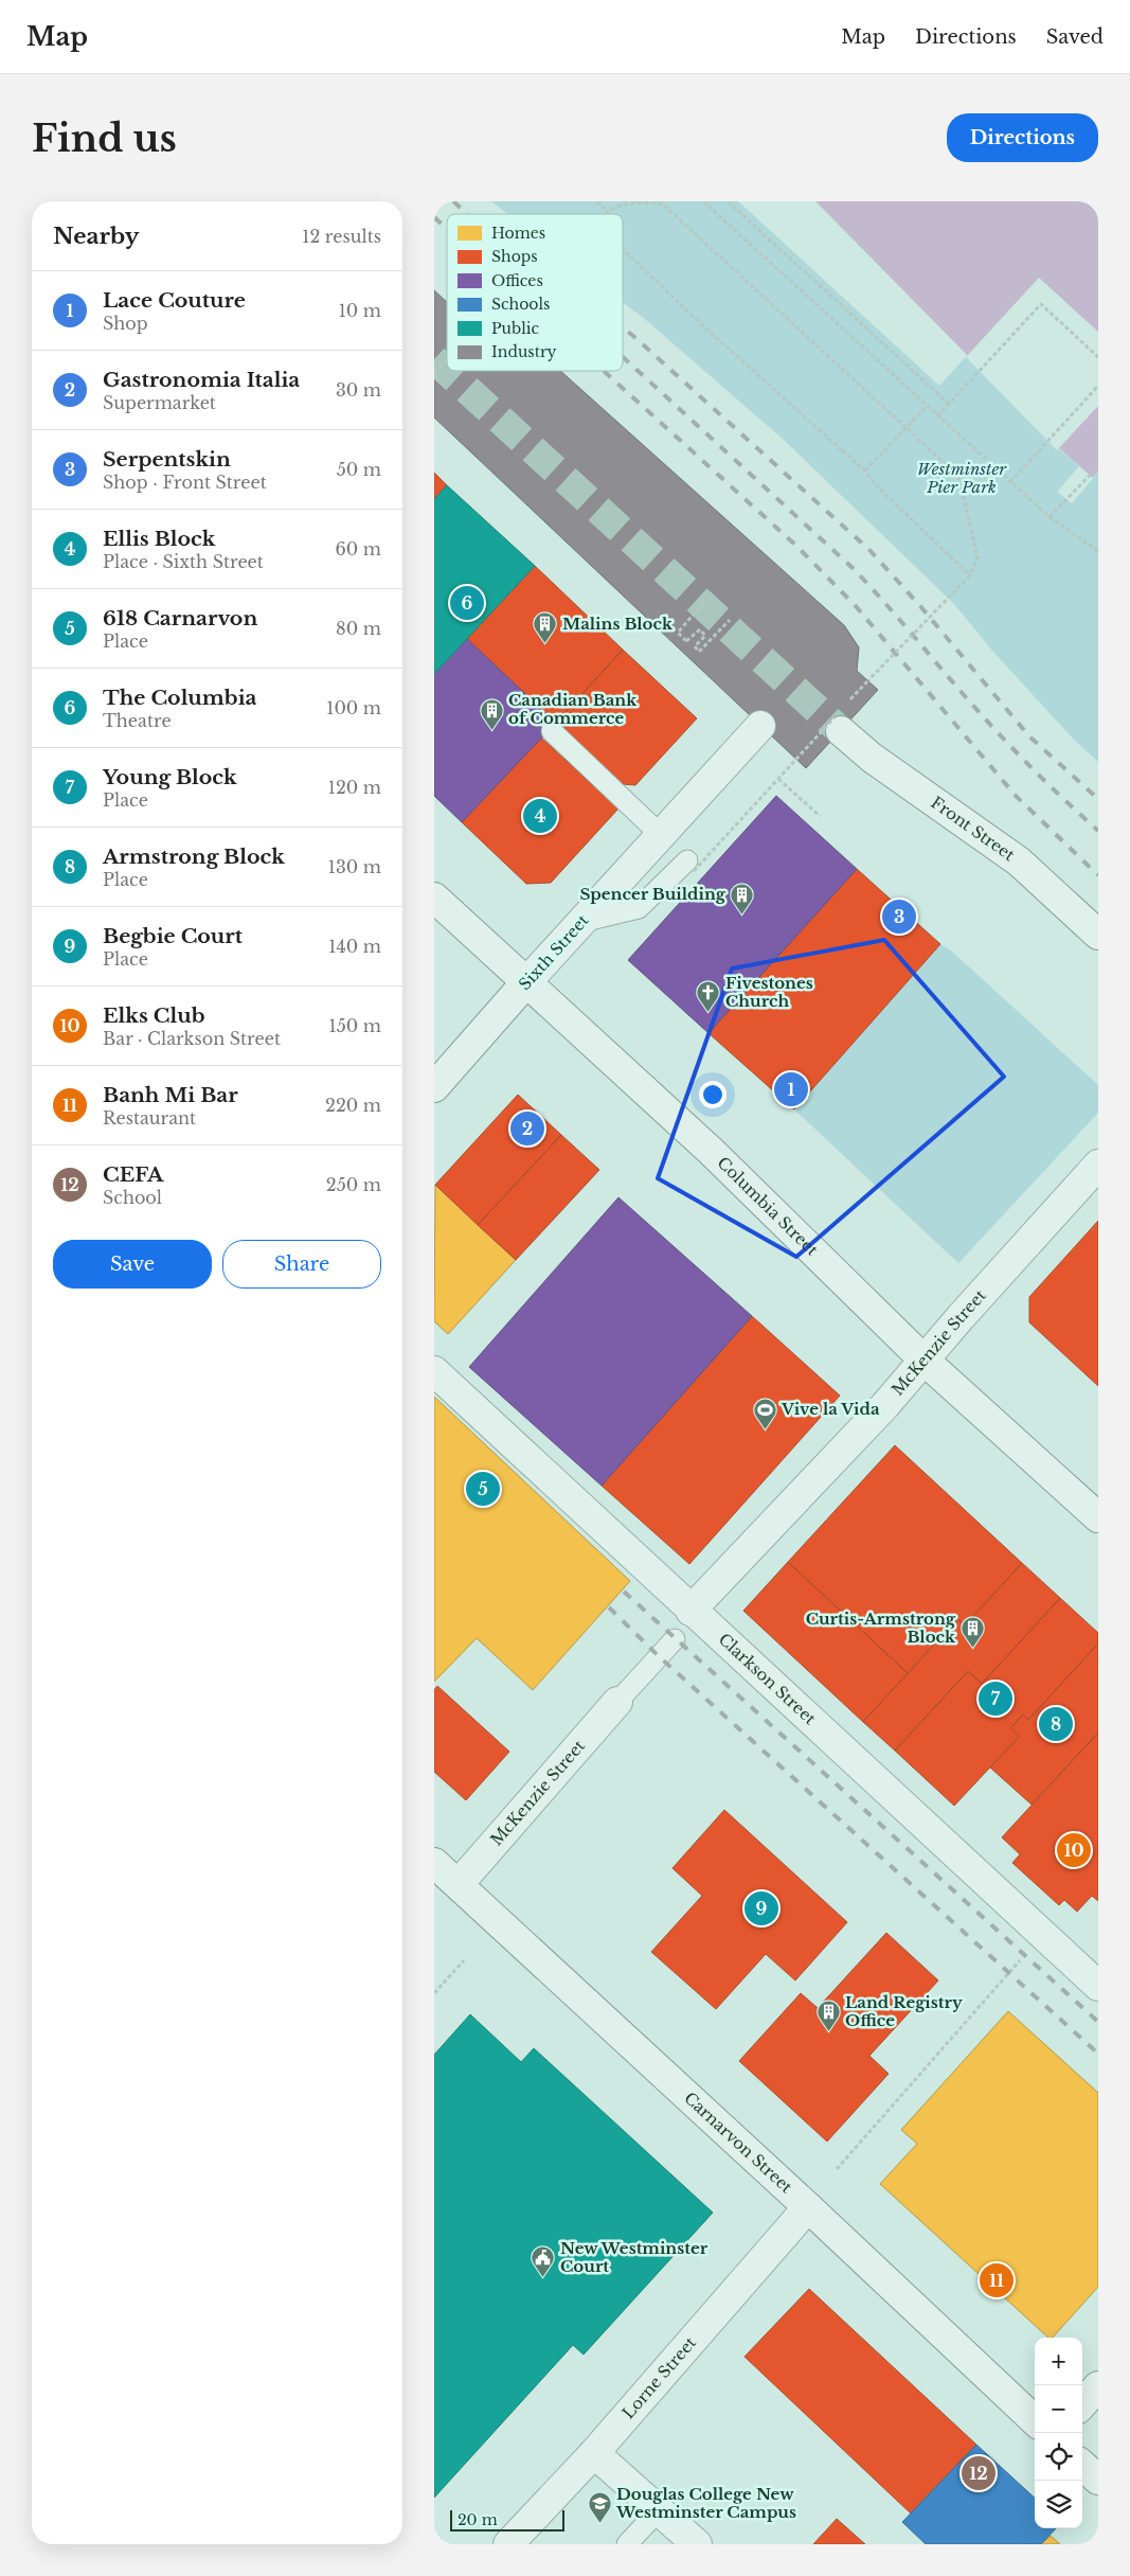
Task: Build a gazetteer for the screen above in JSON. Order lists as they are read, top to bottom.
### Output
{
  "streets": {
    "street": [
      "Front Street",
      "Sixth Street",
      "Columbia Street",
      "McKenzie Street",
      "Clarkson Street",
      "Carnarvon Street",
      "Lorne Street"
    ]
  },
  "crossings": [
    ["Sixth Street", "Columbia Street"],
    ["Columbia Street", "McKenzie Street"],
    ["McKenzie Street", "Clarkson Street"],
    ["McKenzie Street", "Carnarvon Street"],
    ["Carnarvon Street", "Lorne Street"]
  ],
  "parks": ["Westminster Pier Park"],
  "places": {
    "building": [
      "Malins Block",
      "Canadian Bank of Commerce",
      "Spencer Building",
      "Curtis-Armstrong Block",
      "Land Registry Office"
    ],
    "church": ["Fivestones Church"],
    "sports": ["Vive la Vida"],
    "public building": ["New Westminster Court"],
    "school or university": ["Douglas College New Westminster Campus"]
  },
  "legend": [
    "Homes",
    "Shops",
    "Offices",
    "Schools",
    "Public",
    "Industry"
  ],
  "scale_bar": "20 m",
  "page": {
    "header": "Map",
    "nav": ["Map", "Directions", "Saved"],
    "buttons": [
      "Directions",
      ["Save", "Share"]
    ],
    "title": "Find us",
    "heading": ["Nearby", "12 results"],
    "list": [
      {
        "mark": "1",
        "name": "Lace Couture",
        "note": "Shop",
        "value": "10 m"
      },
      {
        "mark": "2",
        "name": "Gastronomia Italia",
        "note": "Supermarket",
        "value": "30 m"
      },
      {
        "mark": "3",
        "name": "Serpentskin",
        "note": "Shop · Front Street",
        "value": "50 m"
      },
      {
        "mark": "4",
        "name": "Ellis Block",
        "note": "Place · Sixth Street",
        "value": "60 m"
      },
      {
        "mark": "5",
        "name": "618 Carnarvon",
        "note": "Place",
        "value": "80 m"
      },
      {
        "mark": "6",
        "name": "The Columbia",
        "note": "Theatre",
        "value": "100 m"
      },
      {
        "mark": "7",
        "name": "Young Block",
        "note": "Place",
        "value": "120 m"
      },
      {
        "mark": "8",
        "name": "Armstrong Block",
        "note": "Place",
        "value": "130 m"
      },
      {
        "mark": "9",
        "name": "Begbie Court",
        "note": "Place",
        "value": "140 m"
      },
      {
        "mark": "10",
        "name": "Elks Club",
        "note": "Bar · Clarkson Street",
        "value": "150 m"
      },
      {
        "mark": "11",
        "name": "Banh Mi Bar",
        "note": "Restaurant",
        "value": "220 m"
      },
      {
        "mark": "12",
        "name": "CEFA",
        "note": "School",
        "value": "250 m"
      }
    ],
    "pins": [
      "6",
      "4",
      "3",
      "1",
      "2",
      "5",
      "7",
      "8",
      "10",
      "9",
      "11",
      "12"
    ],
    "map_buttons": ["+", "−"],
    "scale": "20 m"
  }
}
